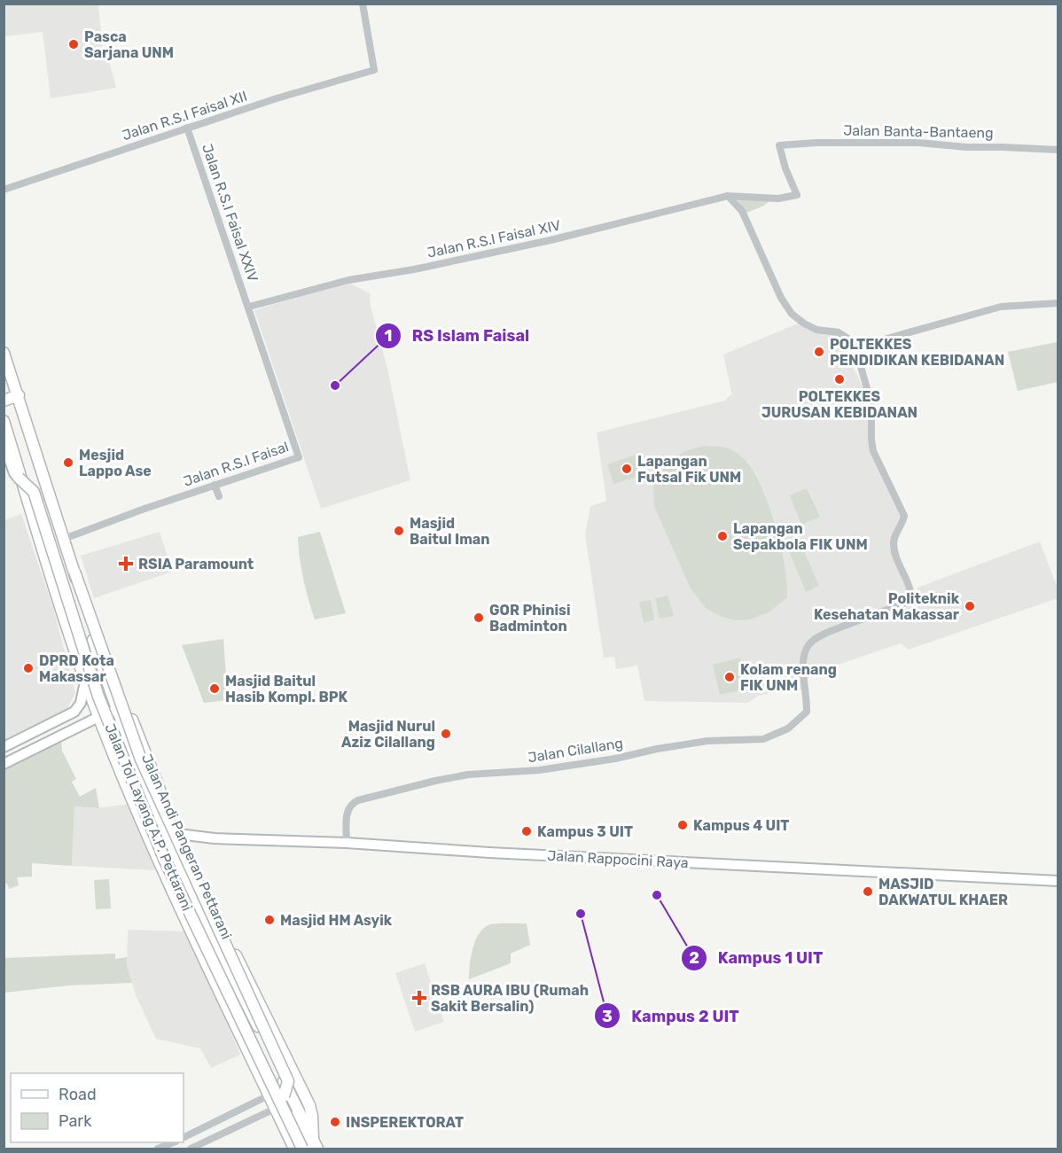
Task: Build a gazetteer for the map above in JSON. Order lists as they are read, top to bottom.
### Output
{
  "streets": {
    "highway": ["Jalan Tol Layang A.P. Pettarani", "Jalan Andi Pangeran Pettarani"],
    "main road": ["Jalan Rappocini Raya"],
    "street": [
      "Jalan R.S.I Faisal XII",
      "Jalan Banta-Bantaeng",
      "Jalan R.S.I Faisal XXIV",
      "Jalan R.S.I Faisal XIV",
      "Jalan R.S.I Faisal",
      "Jalan Cilallang"
    ]
  },
  "crossings": [
    ["Jalan R.S.I Faisal XII", "Jalan R.S.I Faisal XXIV"],
    ["Jalan Banta-Bantaeng", "Jalan R.S.I Faisal XIV"],
    ["Jalan R.S.I Faisal XXIV", "Jalan R.S.I Faisal XIV"],
    ["Jalan R.S.I Faisal XXIV", "Jalan R.S.I Faisal"],
    ["Jalan R.S.I Faisal XIV", "Jalan R.S.I Faisal"],
    ["Jalan R.S.I Faisal", "Jalan Andi Pangeran Pettarani"],
    ["Jalan Cilallang", "Jalan Rappocini Raya"],
    ["Jalan Andi Pangeran Pettarani", "Jalan Rappocini Raya"]
  ],
  "places": {
    "other": [
      "Pasca Sarjana UNM",
      "POLTEKKES PENDIDIKAN KEBIDANAN",
      "POLTEKKES JURUSAN KEBIDANAN",
      "RS Islam Faisal",
      "Mesjid Lappo Ase",
      "Lapangan Futsal Fik UNM",
      "Masjid Baitul Iman",
      "Lapangan Sepakbola FIK UNM",
      "Politeknik Kesehatan Makassar",
      "GOR Phinisi Badminton",
      "DPRD Kota Makassar",
      "Kolam renang FIK UNM",
      "Masjid Baitul Hasib Kompl. BPK",
      "Masjid Nurul Aziz Cilallang",
      "Kampus 4 UIT",
      "Kampus 3 UIT",
      "MASJID DAKWATUL KHAER",
      "Kampus 1 UIT",
      "Kampus 2 UIT",
      "Masjid HM Asyik",
      "INSPEREKTORAT"
    ],
    "health": ["RSIA Paramount", "RSB AURA IBU (Rumah Sakit Bersalin)"]
  },
  "legend": ["Road", "Park"]
}
